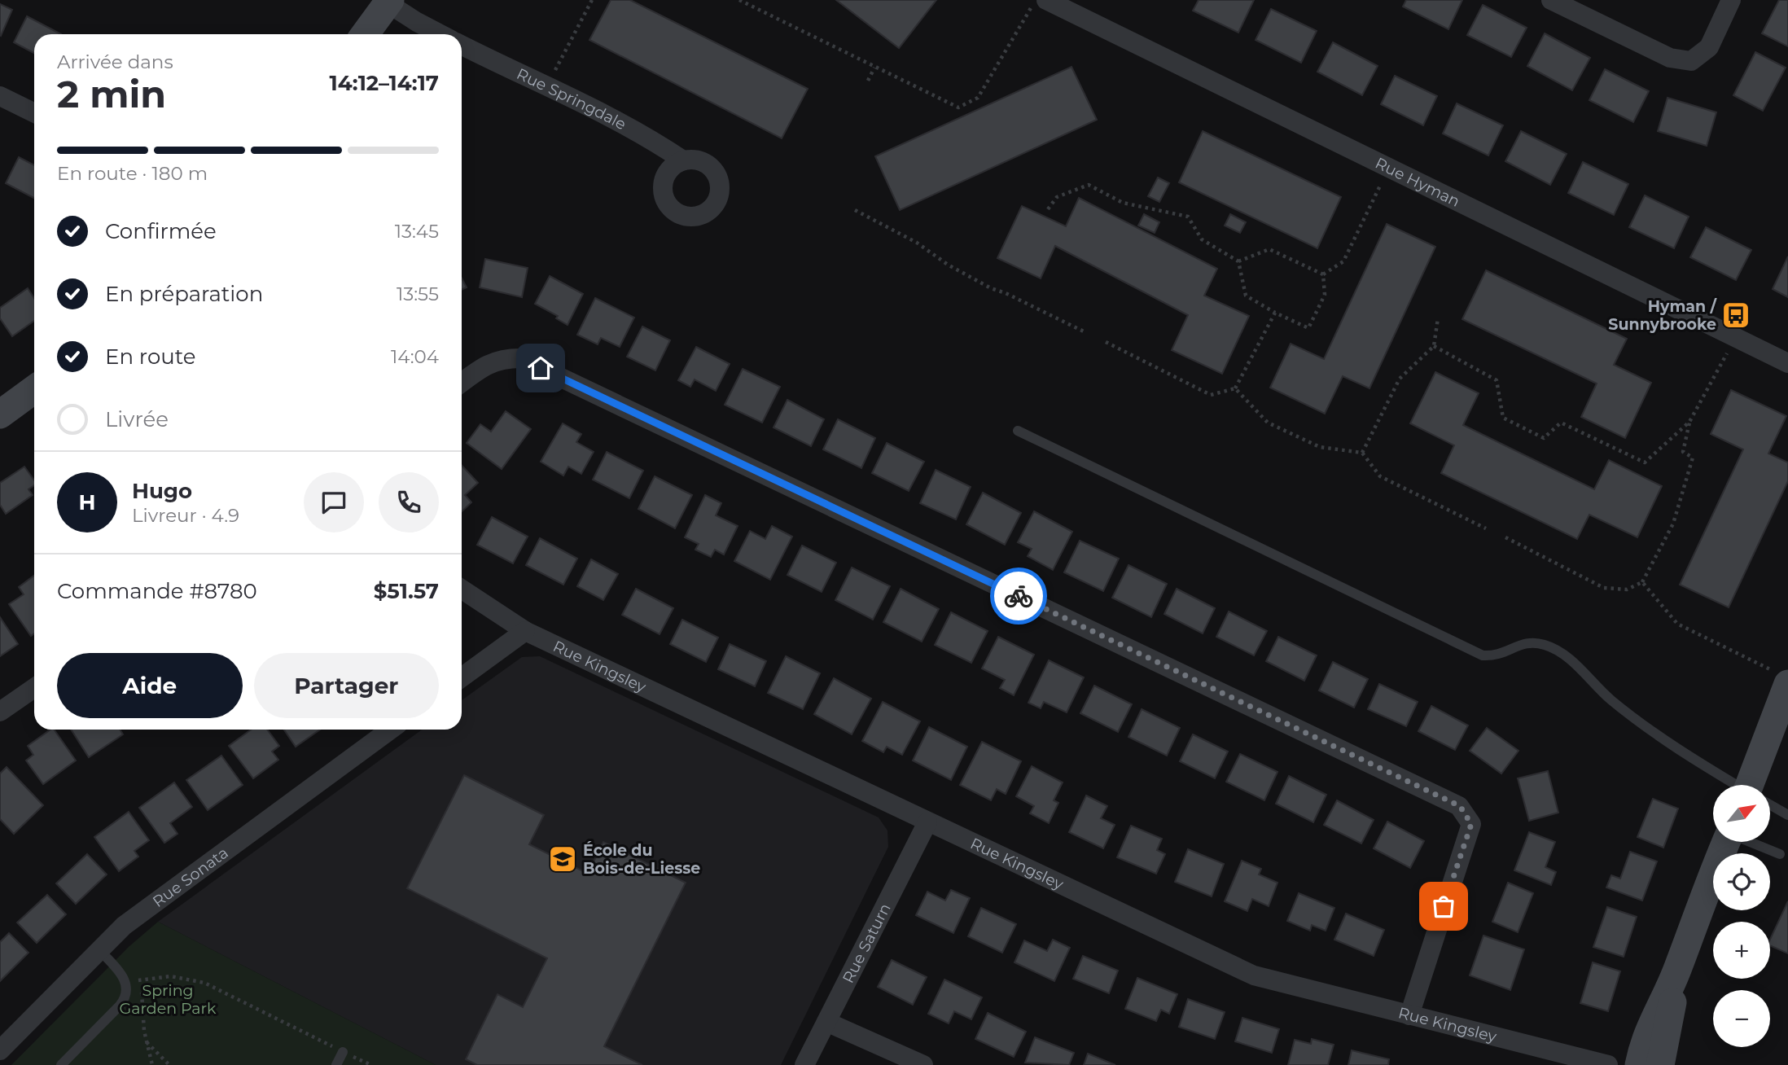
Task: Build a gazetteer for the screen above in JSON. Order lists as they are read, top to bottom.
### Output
{
  "streets": {
    "street": [
      "Rue Springdale",
      "Rue Hyman",
      "Rue Kingsley",
      "Rue Sonata",
      "Rue Saturn"
    ]
  },
  "crossings": [
    ["Rue Kingsley", "Rue Saturn"]
  ],
  "parks": ["Spring Garden Park"],
  "places": {
    "bus stop": ["Hyman / Sunnybrooke"],
    "school or university": ["École du Bois-de-Liesse"]
  },
  "north": "top right",
  "page": {
    "heading": ["2 min", "Arrivée dans", "14:12–14:17"],
    "panel": [
      "Hugo",
      "Livreur · 4.9",
      "Commande #8780",
      "$51.57"
    ],
    "bar": "En route · 180 m",
    "list": [
      ["Confirmée", "13:45"],
      ["En préparation", "13:55"],
      ["En route", "14:04"],
      "Livrée"
    ],
    "round": "H",
    "buttons": ["Aide", "Partager"],
    "map_buttons": ["+", "−"]
  }
}
